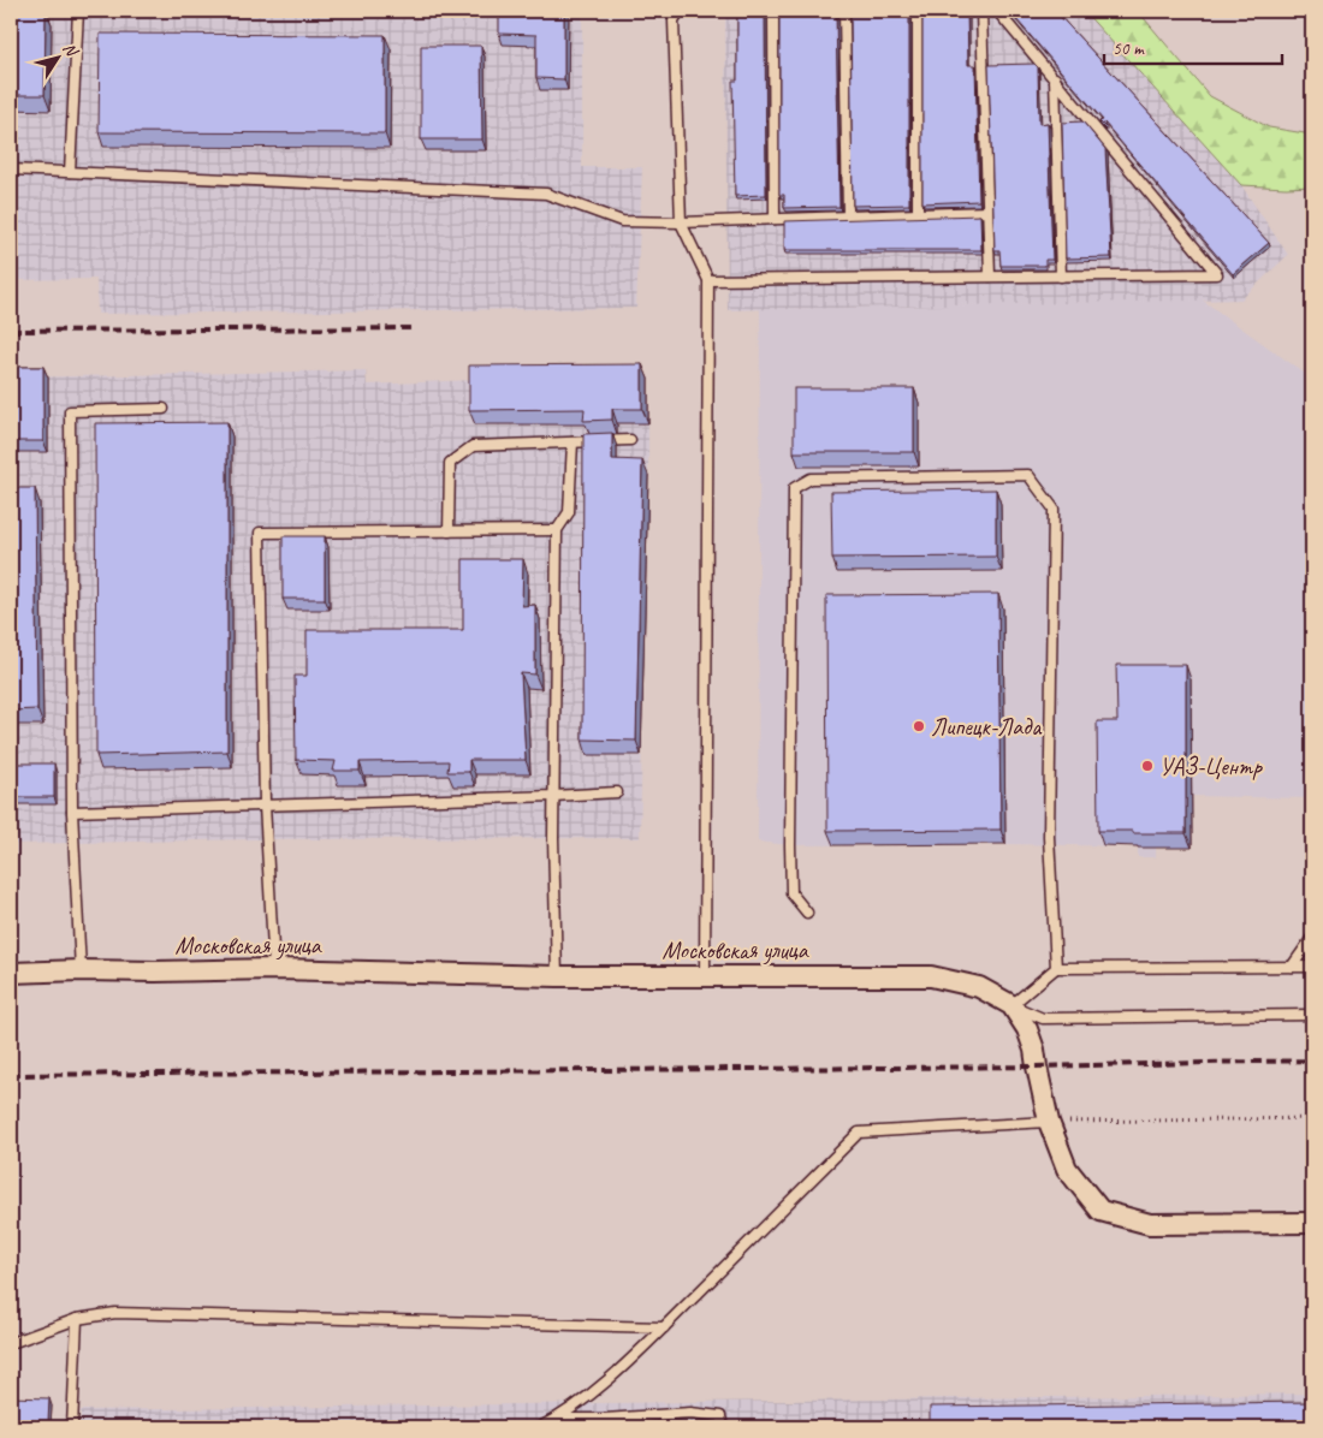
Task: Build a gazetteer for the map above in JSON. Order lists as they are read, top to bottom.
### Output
{
  "streets": {
    "street": ["Московская улица"]
  },
  "places": ["Липецк-Лада", "УАЗ-Центр"],
  "scale_bar": "50 m",
  "north": "top right"
}
